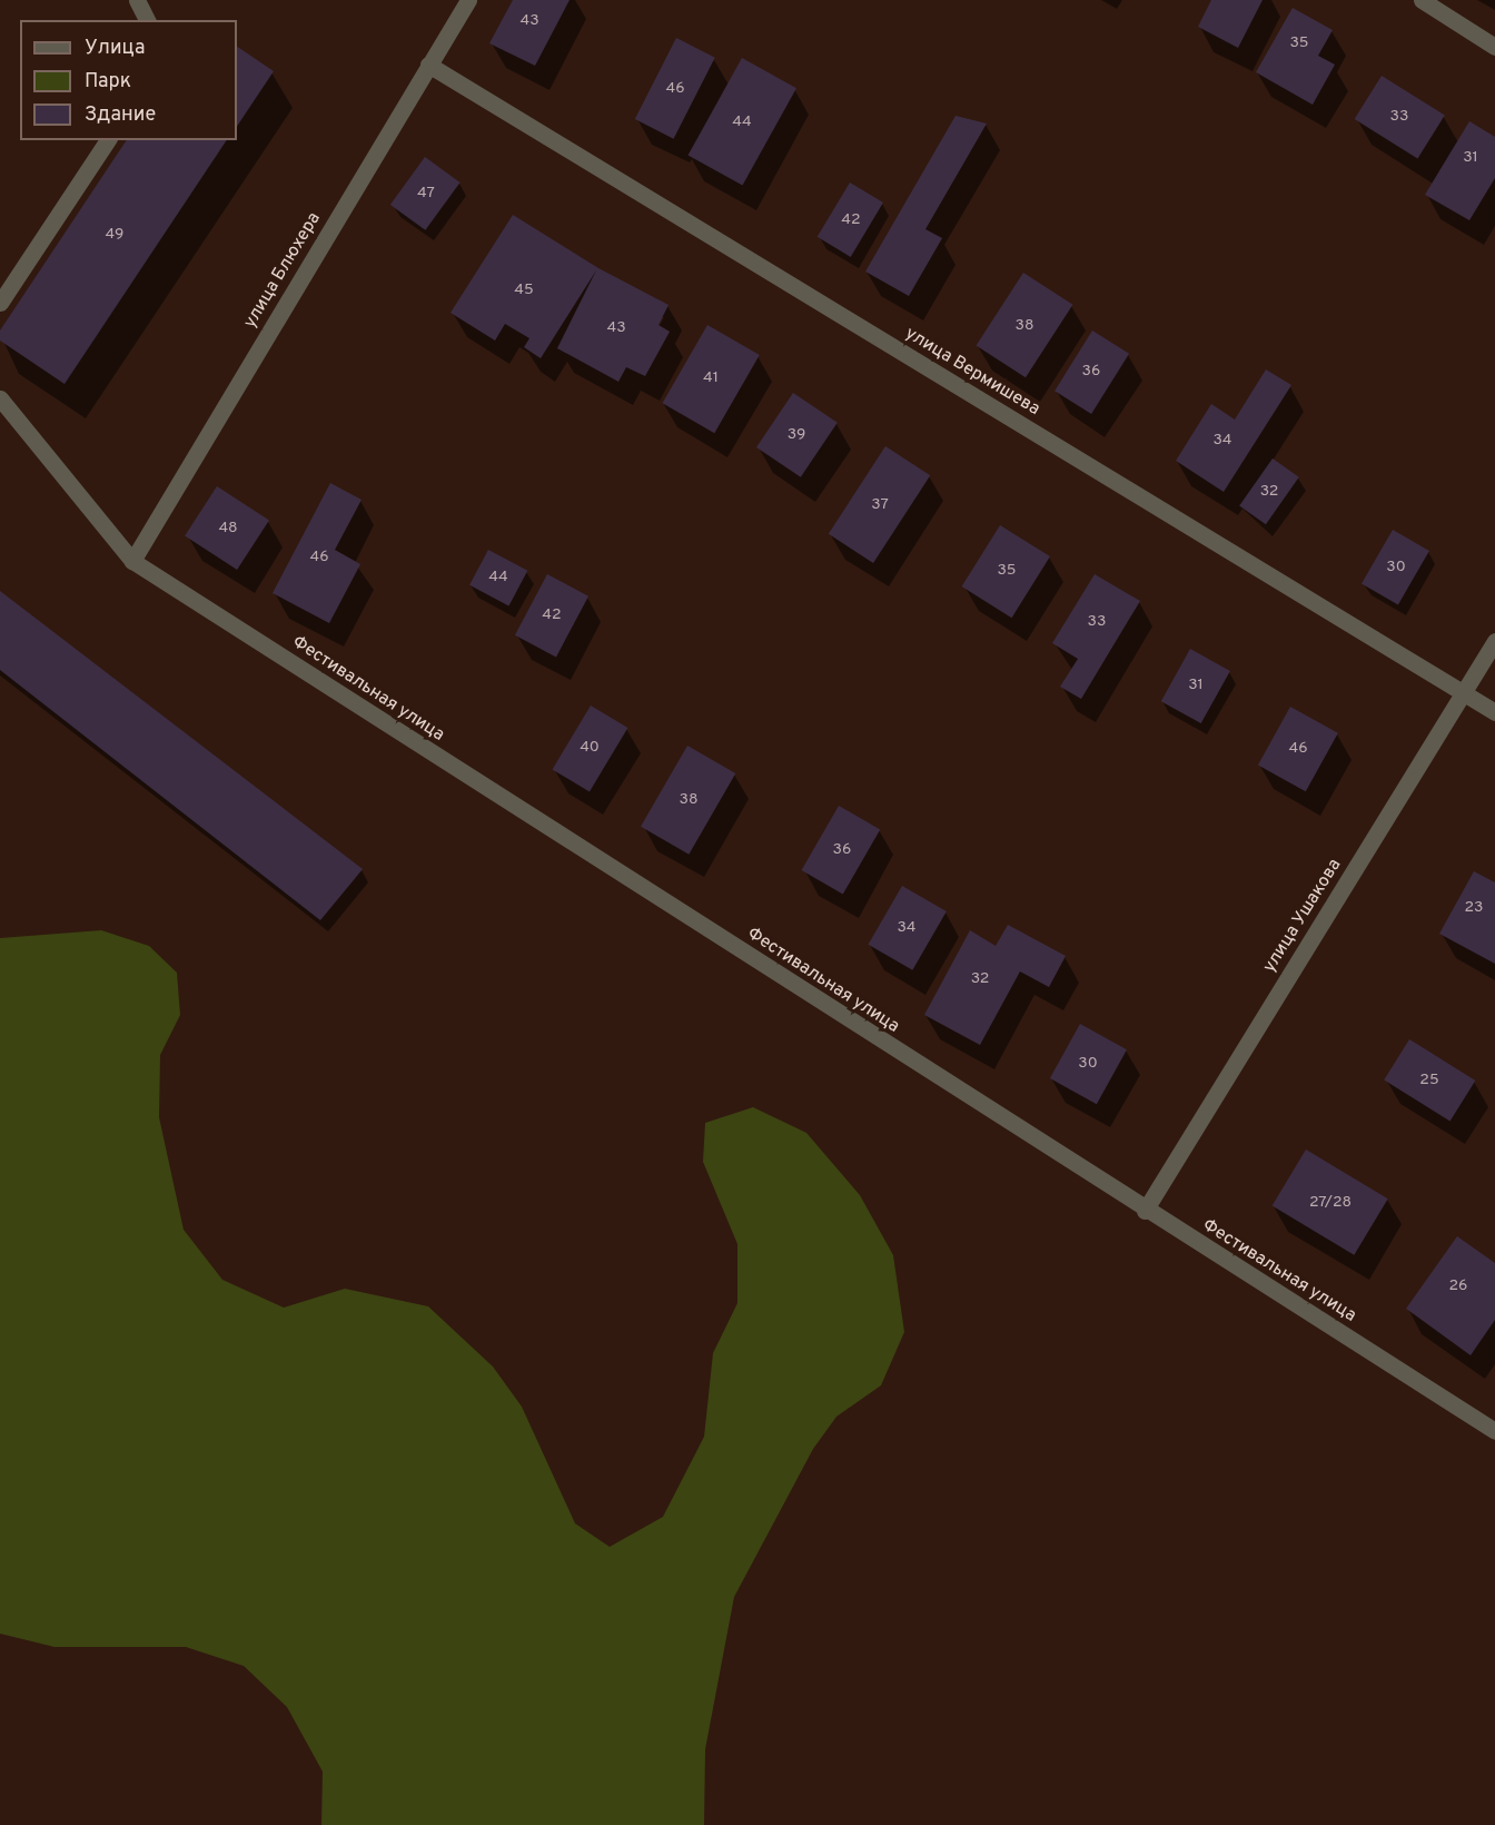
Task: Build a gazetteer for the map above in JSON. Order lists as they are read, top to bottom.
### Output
{
  "streets": {
    "street": [
      "улица Блюхера",
      "улица Вермишева",
      "Фестивальная улица",
      "улица Ушакова"
    ]
  },
  "crossings": [
    ["улица Блюхера", "улица Вермишева"],
    ["улица Блюхера", "Фестивальная улица"],
    ["улица Вермишева", "улица Ушакова"],
    ["Фестивальная улица", "улица Ушакова"]
  ],
  "house_numbers": [
    "43",
    "35",
    "46",
    "33",
    "44",
    "31",
    "47",
    "42",
    "49",
    "45",
    "38",
    "43",
    "36",
    "41",
    "39",
    "34",
    "32",
    "37",
    "48",
    "46",
    "30",
    "35",
    "44",
    "42",
    "33",
    "31",
    "40",
    "46",
    "38",
    "36",
    "23",
    "34",
    "32",
    "30",
    "25",
    "27/28",
    "26"
  ],
  "legend": ["Улица", "Парк", "Здание"]
}
